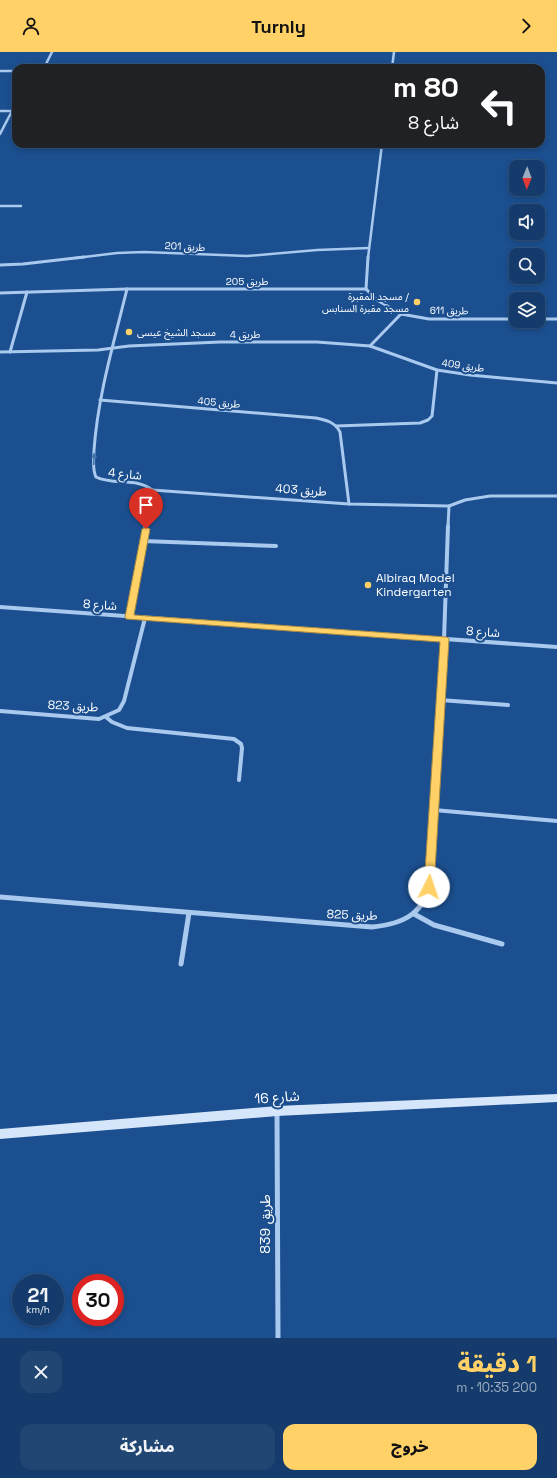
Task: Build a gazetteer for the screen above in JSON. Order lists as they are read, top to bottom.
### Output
{
  "streets": {
    "street": [
      "طريق 201",
      "طريق 205",
      "طريق 611",
      "طريق 4",
      "طريق 409",
      "طريق 405",
      "شارع 4",
      "طريق 403",
      "شارع 8",
      "طريق 823",
      "طريق 825",
      "شارع 16",
      "طريق 839"
    ]
  },
  "crossings": [
    ["طريق 205", "طريق 611"],
    ["طريق 4", "طريق 409"],
    ["طريق 4", "شارع 4"],
    ["طريق 409", "طريق 405"],
    ["طريق 405", "شارع 4"],
    ["شارع 4", "طريق 403"],
    ["شارع 4", "شارع 8"],
    ["شارع 8", "طريق 823"],
    ["شارع 8", "طريق 825"],
    ["شارع 16", "طريق 839"]
  ],
  "places": ["مسجد المقبرة / مسجد مقبرة السنابس", "مسجد الشيخ عيسى", "Albiraq Model Kindergarten"],
  "north": "bottom",
  "page": {
    "header": "Turnly",
    "turn": ["80 m", "شارع 8"],
    "speed": "21 km/h",
    "limit": "30",
    "heading": ["1 دقيقة", "200 m · 10:35"],
    "buttons": ["خروج", "مشاركة"]
  }
}
